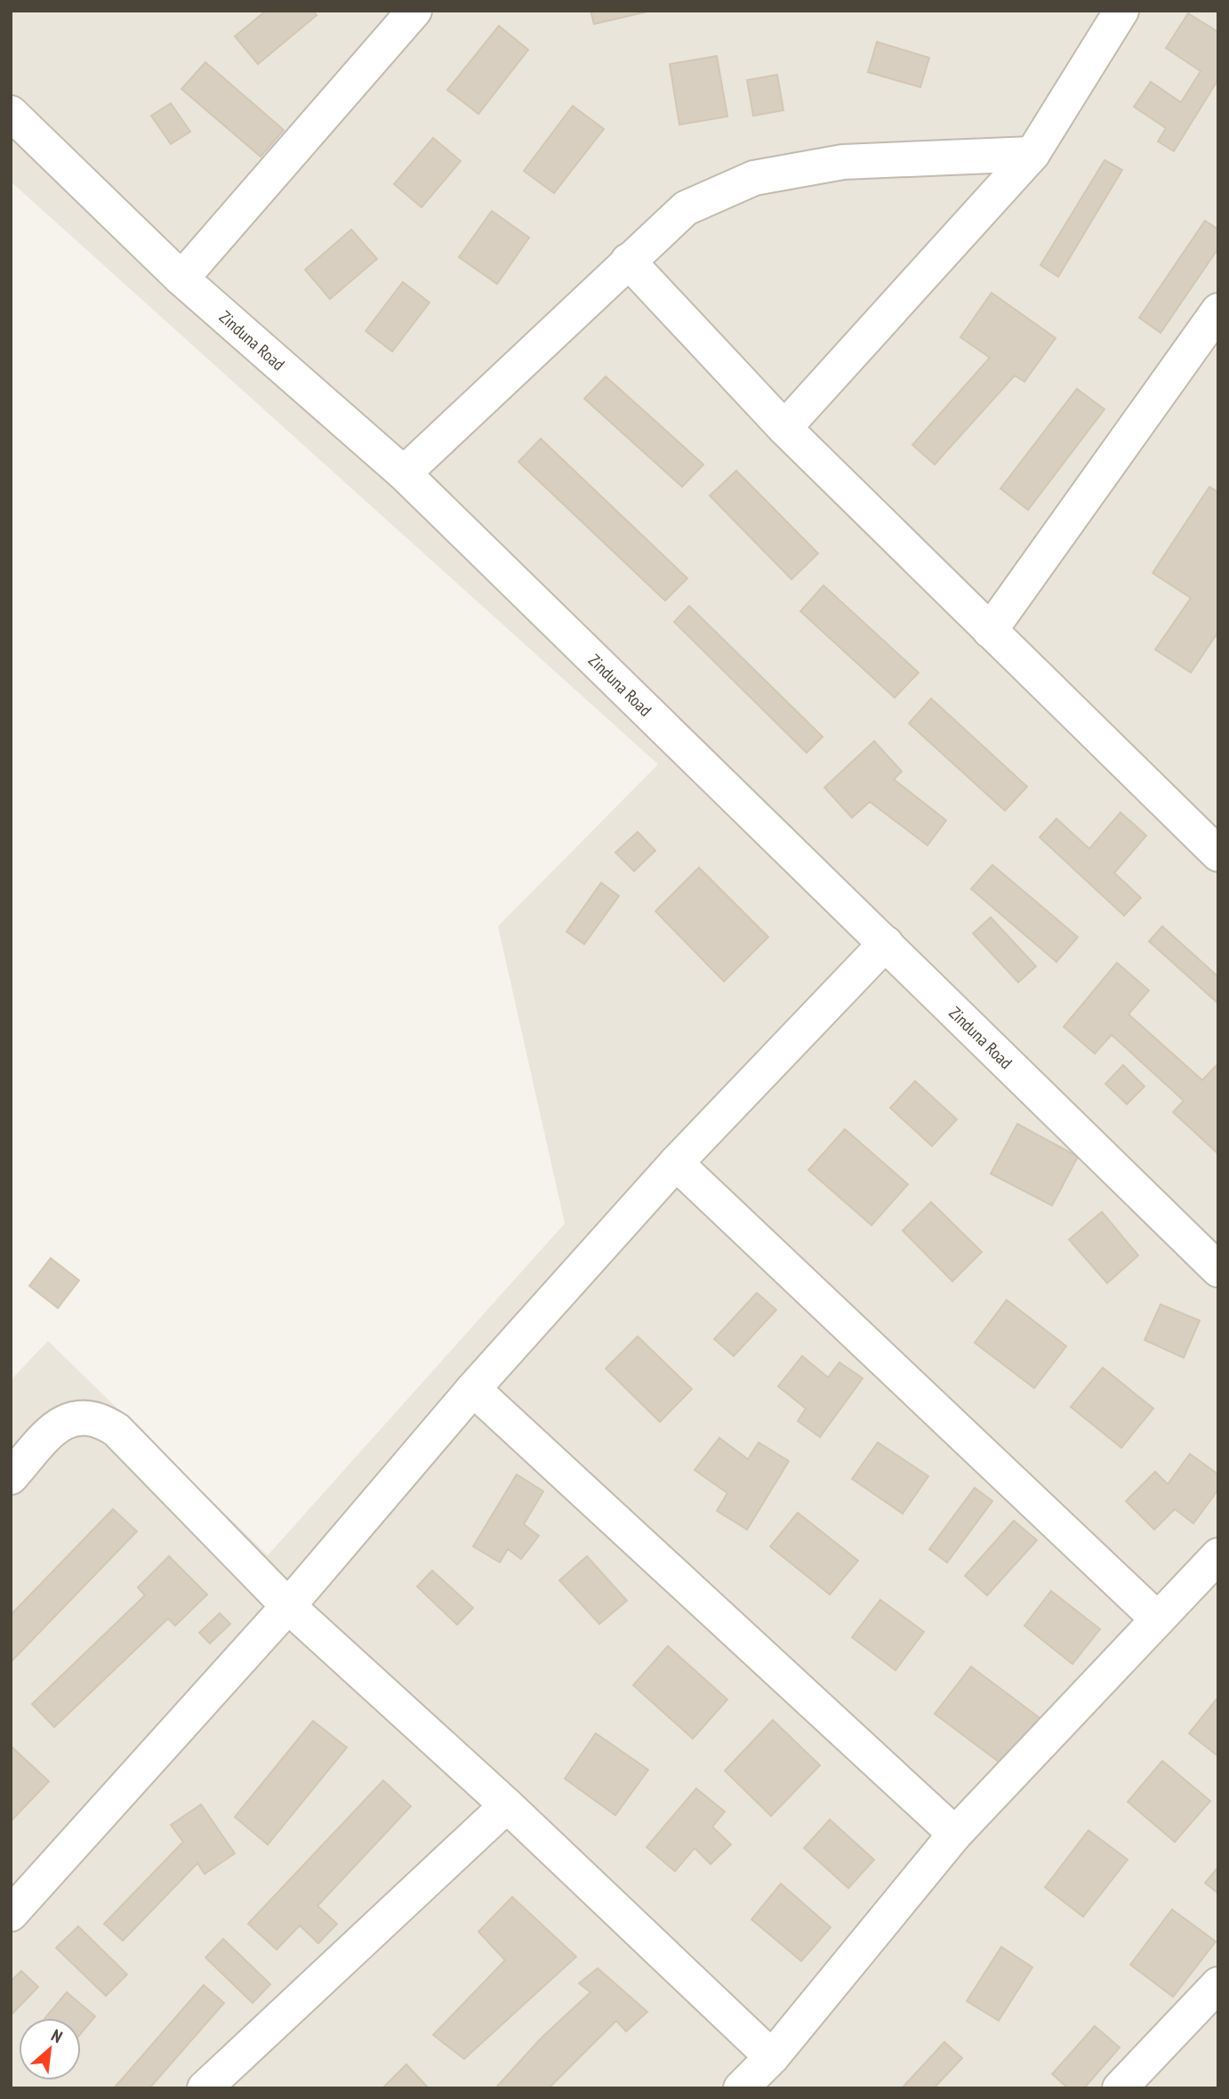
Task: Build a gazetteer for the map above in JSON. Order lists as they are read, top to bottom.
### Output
{
  "streets": {
    "street": ["Zinduna Road"]
  },
  "north": "top right"
}
